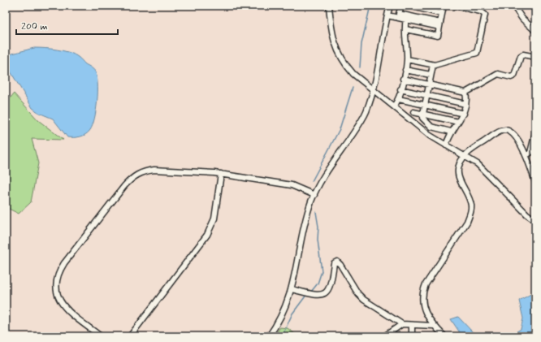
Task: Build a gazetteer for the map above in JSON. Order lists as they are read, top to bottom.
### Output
{
  "scale_bar": "200 m"
}
